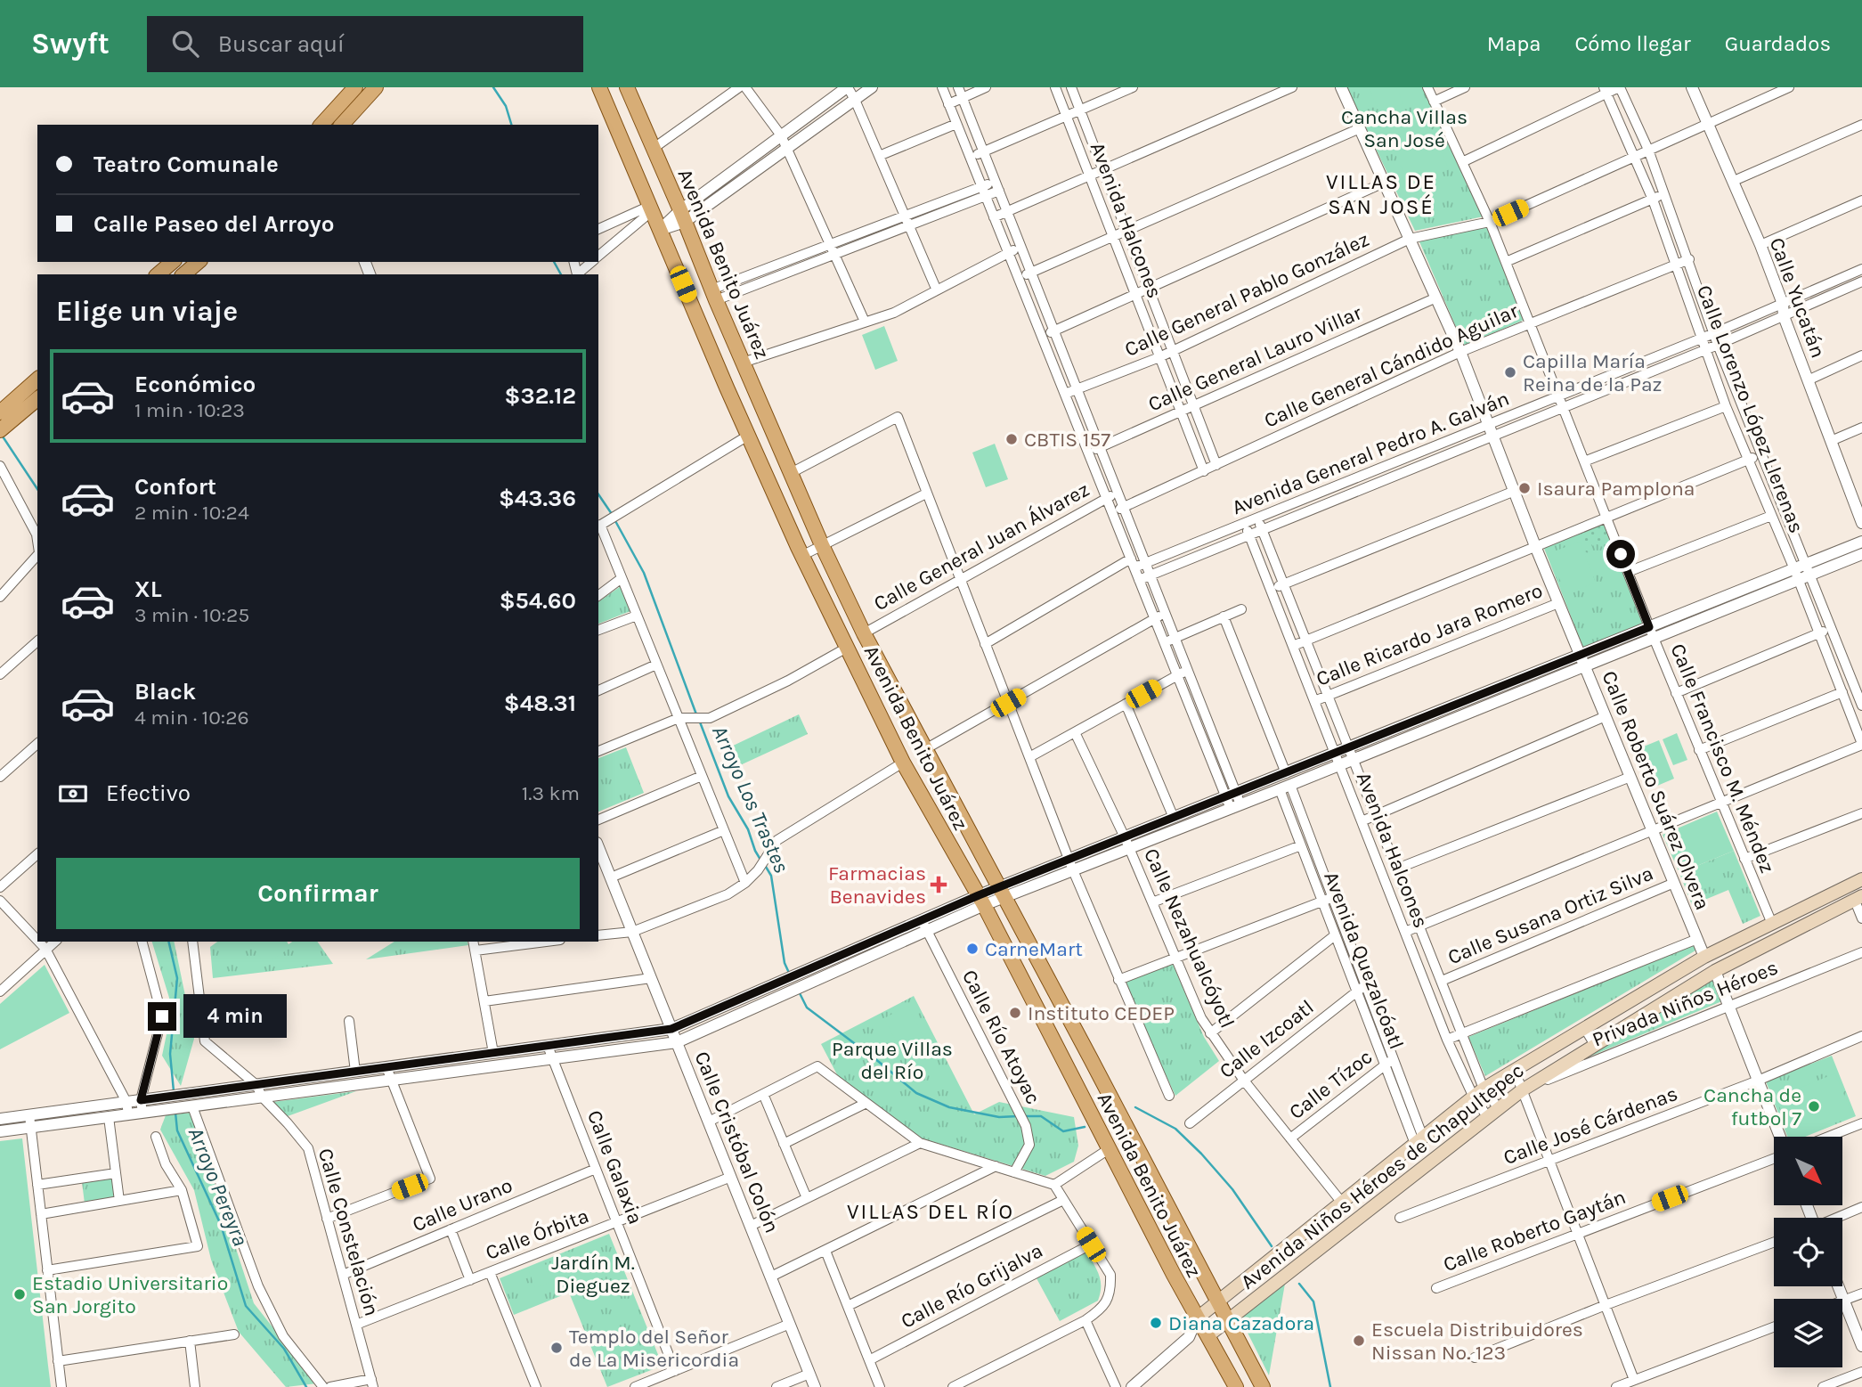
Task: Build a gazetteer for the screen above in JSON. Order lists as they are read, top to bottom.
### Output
{
  "streets": {
    "main road": ["Avenida Benito Juárez", "Avenida Niños Héroes de Chapultepec"],
    "street": [
      "Avenida Halcones",
      "Calle General Pablo González",
      "Calle Yucatán",
      "Calle General Lauro Villar",
      "Calle General Cándido Aguilar",
      "Calle Lorenzo López Llerenas",
      "Avenida General Pedro A. Galván",
      "Calle General Juan Álvarez",
      "Calle Ricardo Jara Romero",
      "Calle Francisco M. Méndez",
      "Calle Roberto Suárez Olvera",
      "Calle Susana Ortiz Silva",
      "Calle Nezahualcóyotl",
      "Avenida Quezalcóatl",
      "Privada Niños Héroes",
      "Calle Río Atoyac",
      "Calle Izcoatl",
      "Calle Tízoc",
      "Calle José Cárdenas",
      "Calle Cristóbal Colón",
      "Calle Galaxia",
      "Calle Urano",
      "Calle Roberto Gaytán",
      "Calle Constelación",
      "Calle Órbita",
      "Calle Río Grijalva"
    ]
  },
  "crossings": [
    ["Avenida Halcones", "Calle General Pablo González"],
    ["Avenida Halcones", "Calle General Lauro Villar"],
    ["Avenida Halcones", "Calle General Cándido Aguilar"],
    ["Avenida Halcones", "Avenida General Pedro A. Galván"],
    ["Avenida Halcones", "Calle Ricardo Jara Romero"],
    ["Avenida Halcones", "Calle Susana Ortiz Silva"],
    ["Avenida Halcones", "Avenida Niños Héroes de Chapultepec"],
    ["Avenida Benito Juárez", "Calle General Juan Álvarez"],
    ["Avenida Benito Juárez", "Avenida Niños Héroes de Chapultepec"],
    ["Calle General Pablo González", "Calle Yucatán"],
    ["Calle General Pablo González", "Calle Lorenzo López Llerenas"],
    ["Calle General Pablo González", "Calle Francisco M. Méndez"],
    ["Calle General Pablo González", "Calle Roberto Suárez Olvera"],
    ["Calle Yucatán", "Avenida General Pedro A. Galván"],
    ["Calle General Lauro Villar", "Calle Roberto Suárez Olvera"],
    ["Calle General Cándido Aguilar", "Calle Lorenzo López Llerenas"],
    ["Calle General Cándido Aguilar", "Calle Francisco M. Méndez"],
    ["Calle General Cándido Aguilar", "Calle Roberto Suárez Olvera"],
    ["Calle Lorenzo López Llerenas", "Avenida General Pedro A. Galván"],
    ["Avenida General Pedro A. Galván", "Calle Francisco M. Méndez"],
    ["Avenida General Pedro A. Galván", "Calle Roberto Suárez Olvera"],
    ["Calle Ricardo Jara Romero", "Calle Roberto Suárez Olvera"],
    ["Calle Francisco M. Méndez", "Avenida Niños Héroes de Chapultepec"],
    ["Calle Roberto Suárez Olvera", "Calle Susana Ortiz Silva"],
    ["Calle Roberto Suárez Olvera", "Avenida Niños Héroes de Chapultepec"],
    ["Calle Nezahualcóyotl", "Calle Izcoatl"],
    ["Calle Nezahualcóyotl", "Calle Tízoc"],
    ["Calle Nezahualcóyotl", "Avenida Niños Héroes de Chapultepec"],
    ["Avenida Quezalcóatl", "Calle Izcoatl"],
    ["Avenida Quezalcóatl", "Calle Tízoc"],
    ["Avenida Quezalcóatl", "Avenida Niños Héroes de Chapultepec"],
    ["Privada Niños Héroes", "Avenida Niños Héroes de Chapultepec"],
    ["Calle Cristóbal Colón", "Calle Órbita"],
    ["Calle Galaxia", "Calle Urano"],
    ["Calle Galaxia", "Calle Órbita"],
    ["Calle Urano", "Calle Constelación"],
    ["Calle Constelación", "Calle Órbita"]
  ],
  "districts": ["VILLAS DE SAN JOSÉ", "VILLAS DEL RÍO"],
  "water": ["Arroyo Los Trastes", "Arroyo Pereyra"],
  "parks": ["Cancha Villas San José", "Parque Villas del Río", "Jardín M. Dieguez"],
  "places": {
    "other": [
      "Capilla María Reina de la Paz",
      "CBTIS 157",
      "Isaura Pamplona",
      "CarneMart",
      "Instituto CEDEP",
      "Cancha de futbol 7",
      "Estadio Universitario San Jorgito",
      "Diana Cazadora",
      "Escuela Distribuidores Nissan No. 123",
      "Templo del Señor de La Misericordia"
    ],
    "health": ["Farmacias Benavides"]
  },
  "north": "bottom right",
  "page": {
    "header": "Swyft",
    "search": "Buscar aquí",
    "nav": ["Mapa", "Cómo llegar", "Guardados"],
    "banner": ["Teatro Comunale", "Calle Paseo del Arroyo"],
    "heading": "Elige un viaje",
    "list": [
      {
        "name": "Económico",
        "note": "1 min · 10:23",
        "value": "$32.12"
      },
      {
        "name": "Confort",
        "note": "2 min · 10:24",
        "value": "$43.36"
      },
      {
        "name": "XL",
        "note": "3 min · 10:25",
        "value": "$54.60"
      },
      {
        "name": "Black",
        "note": "4 min · 10:26",
        "value": "$48.31"
      }
    ],
    "pay": ["Efectivo", "1.3 km"],
    "buttons": "Confirmar",
    "bubble": "4 min"
  }
}
